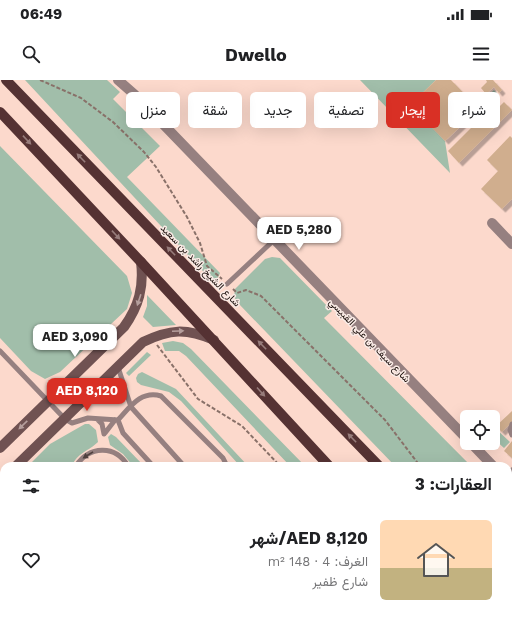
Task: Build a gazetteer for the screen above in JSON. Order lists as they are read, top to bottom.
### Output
{
  "streets": {
    "main road": ["شارع الشيخ راشد بن سعيد"],
    "street": ["شارع سيف بن علي القبيسي"]
  },
  "page": {
    "status": "06:49",
    "header": "Dwello",
    "chip": [
      "شراء",
      "إيجار",
      "تصفية",
      "جديد",
      "شقة",
      "منزل"
    ],
    "price": ["AED 5,280", "AED 3,090", "AED 8,120"],
    "heading": "العقارات: 3",
    "list": [
      {
        "name": "AED 8,120/شهر",
        "note": "الغرف: 4 · 148 m² · شارع ظفير"
      }
    ]
  }
}
